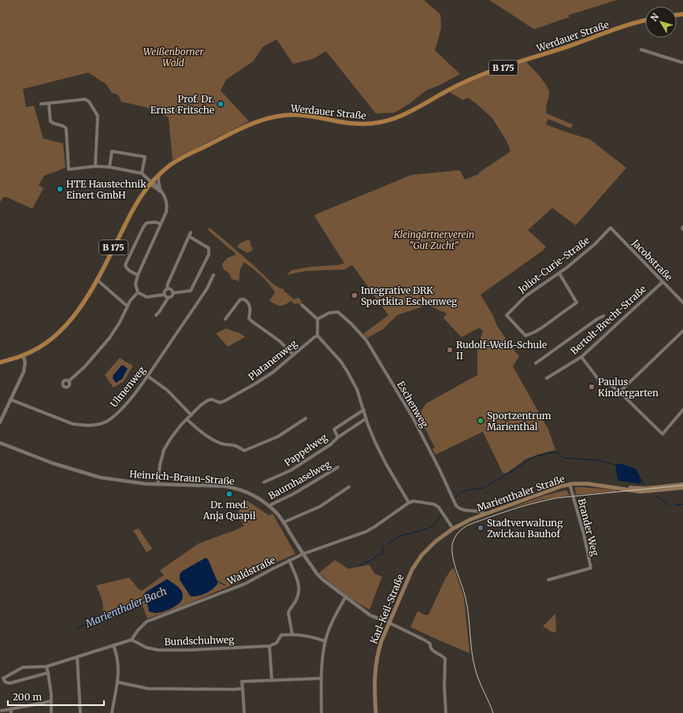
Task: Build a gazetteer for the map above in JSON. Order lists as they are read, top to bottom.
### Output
{
  "streets": {
    "main road": [
      "Werdauer Straße",
      "B 175",
      "Marienthaler Straße",
      "Karl-Keil-Straße"
    ],
    "street": [
      "Jacobstraße",
      "Joliot-Curie-Straße",
      "Bertolt-Brecht-Straße",
      "Platanenweg",
      "Ulmenweg",
      "Eschenweg",
      "Pappelweg",
      "Heinrich-Braun-Straße",
      "Baumhaselweg",
      "Brander Weg",
      "Waldstraße",
      "Bundschuhweg"
    ]
  },
  "crossings": [
    ["Jacobstraße", "Joliot-Curie-Straße"],
    ["Jacobstraße", "Bertolt-Brecht-Straße"],
    ["Platanenweg", "Heinrich-Braun-Straße"],
    ["Eschenweg", "Marienthaler Straße"],
    ["Heinrich-Braun-Straße", "Baumhaselweg"],
    ["Heinrich-Braun-Straße", "Waldstraße"],
    ["Heinrich-Braun-Straße", "Karl-Keil-Straße"],
    ["Marienthaler Straße", "Brander Weg"],
    ["Marienthaler Straße", "Karl-Keil-Straße"],
    ["Waldstraße", "Bundschuhweg"]
  ],
  "water": ["Marienthaler Bach"],
  "parks": ["Weißenborner Wald", "Kleingärtnerverein \"Gut Zucht\""],
  "places": [
    "Prof. Dr. Ernst Fritsche",
    "HTE Haustechnik Einert GmbH",
    "Integrative DRK Sportkita Eschenweg",
    "Rudolf-Weiß-Schule II",
    "Paulus Kindergarten",
    "Sportzentrum Marienthal",
    "Dr. med. Anja Quapil",
    "Stadtverwaltung Zwickau Bauhof"
  ],
  "scale_bar": "200 m",
  "north": "top left"
}
